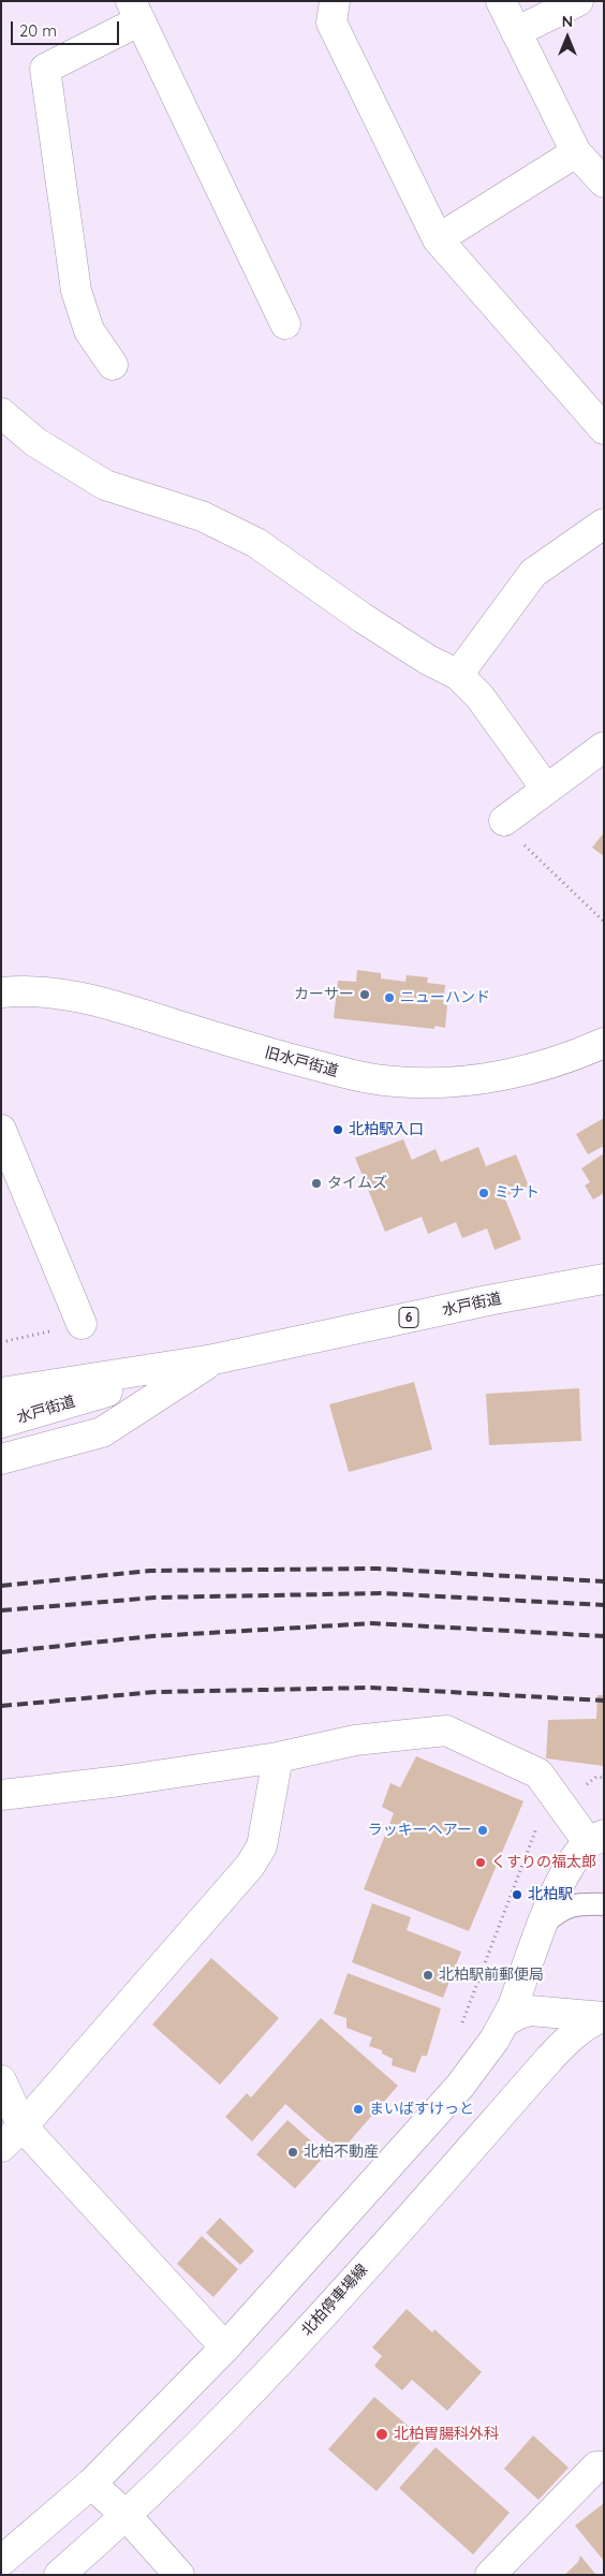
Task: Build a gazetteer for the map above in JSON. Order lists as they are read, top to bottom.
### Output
{
  "streets": {
    "main road": [
      "旧水戸街道",
      "水戸街道",
      "6",
      "北柏停車場線"
    ]
  },
  "places": [
    "カーサー",
    "ニューハンド",
    "北柏駅入口",
    "タイムズ",
    "ミナト",
    "ラッキーヘアー",
    "くすりの福太郎",
    "北柏駅",
    "北柏駅前郵便局",
    "まいばすけっと",
    "北柏不動産",
    "北柏胃腸科外科"
  ],
  "scale_bar": "20 m",
  "north": "top"
}
